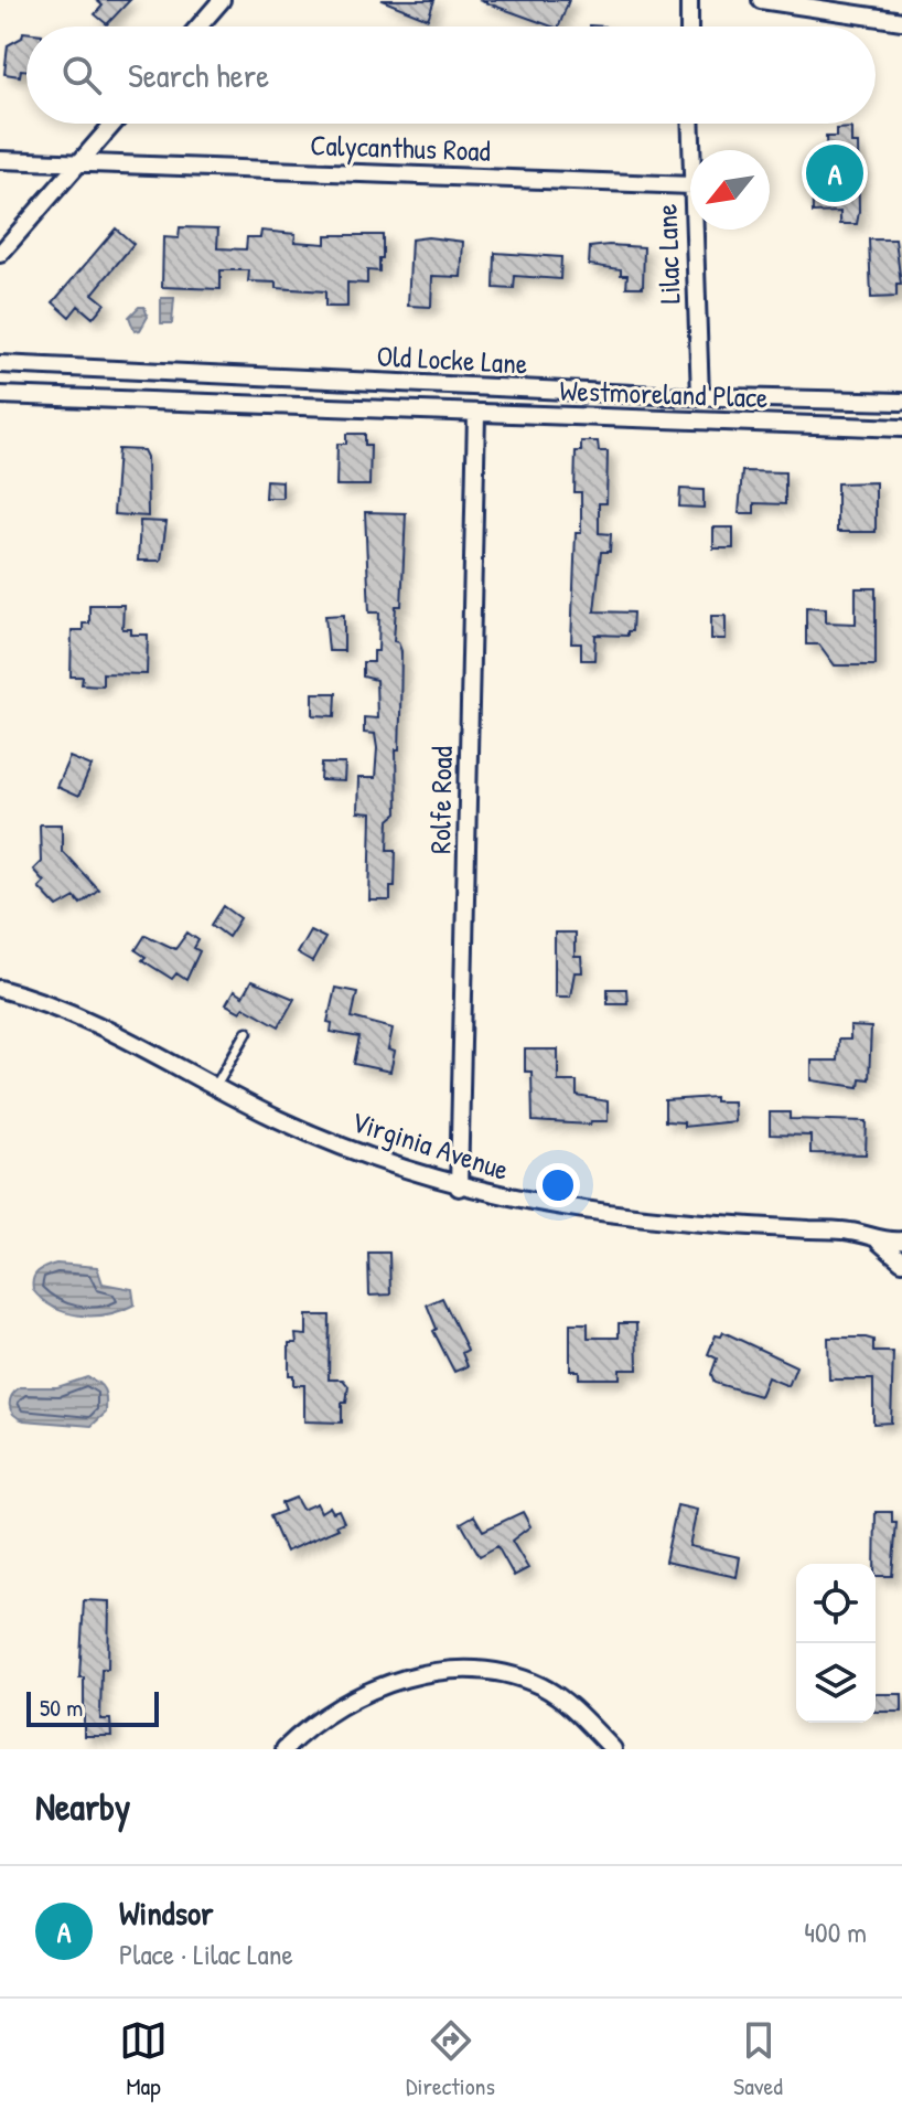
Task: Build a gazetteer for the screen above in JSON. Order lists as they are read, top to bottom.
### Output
{
  "streets": {
    "street": [
      "Calycanthus Road",
      "Lilac Lane",
      "Old Locke Lane",
      "Westmoreland Place",
      "Rolfe Road",
      "Virginia Avenue"
    ]
  },
  "crossings": [
    ["Lilac Lane", "Old Locke Lane"],
    ["Westmoreland Place", "Rolfe Road"],
    ["Rolfe Road", "Virginia Avenue"]
  ],
  "scale_bar": "50 m",
  "north": "bottom left",
  "page": {
    "search": "Search here",
    "pins": "A",
    "scale": "50 m",
    "heading": "Nearby",
    "list": [
      {
        "mark": "A",
        "name": "Windsor",
        "note": "Place · Lilac Lane",
        "value": "400 m"
      }
    ],
    "nav": ["Map", "Directions", "Saved"]
  }
}
